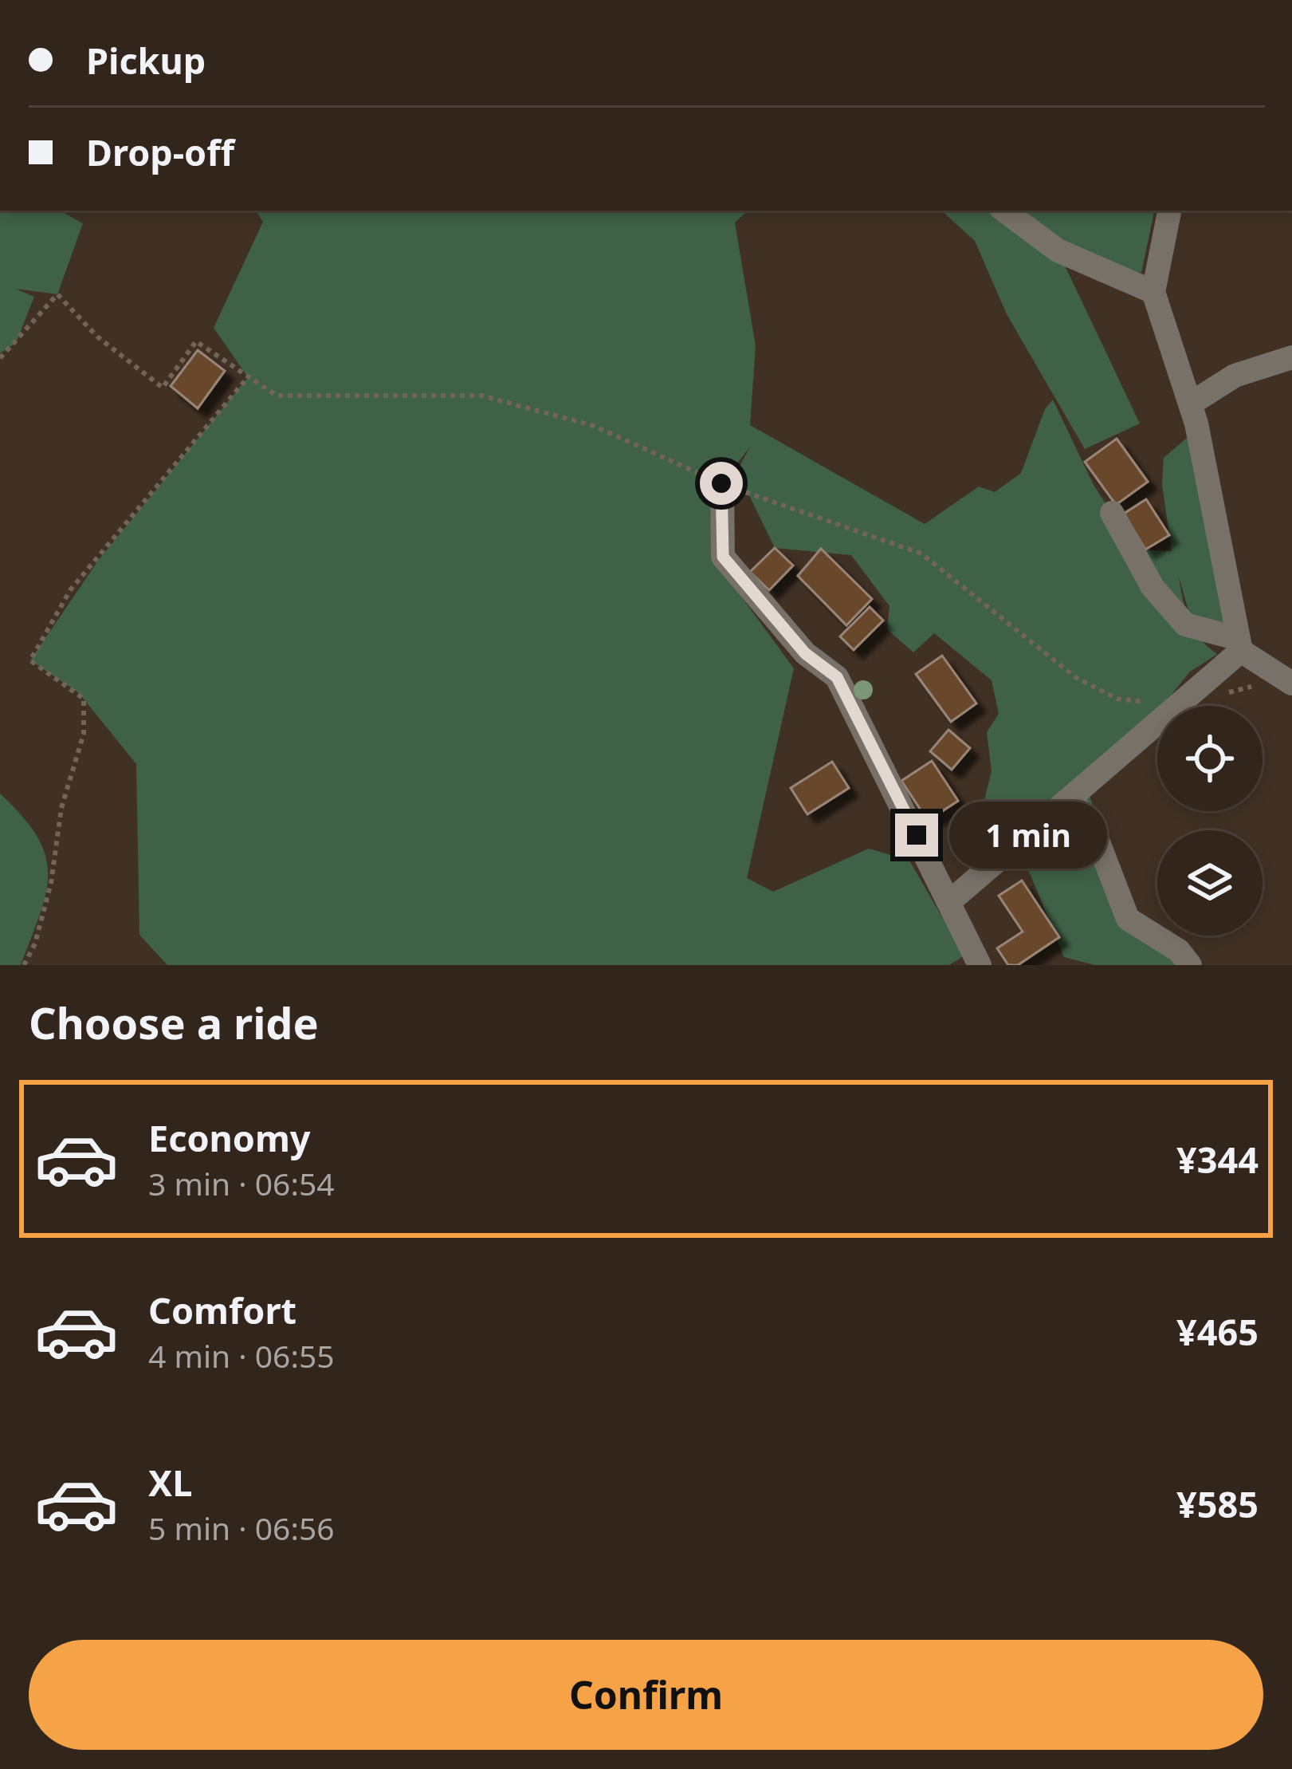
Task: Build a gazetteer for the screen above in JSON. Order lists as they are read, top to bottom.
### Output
{
  "page": {
    "banner": ["Pickup", "Drop-off"],
    "bubble": "1 min",
    "heading": "Choose a ride",
    "list": [
      {
        "name": "Economy",
        "note": "3 min · 06:54",
        "value": "¥344"
      },
      {
        "name": "Comfort",
        "note": "4 min · 06:55",
        "value": "¥465"
      },
      {
        "name": "XL",
        "note": "5 min · 06:56",
        "value": "¥585"
      }
    ],
    "buttons": "Confirm"
  }
}
